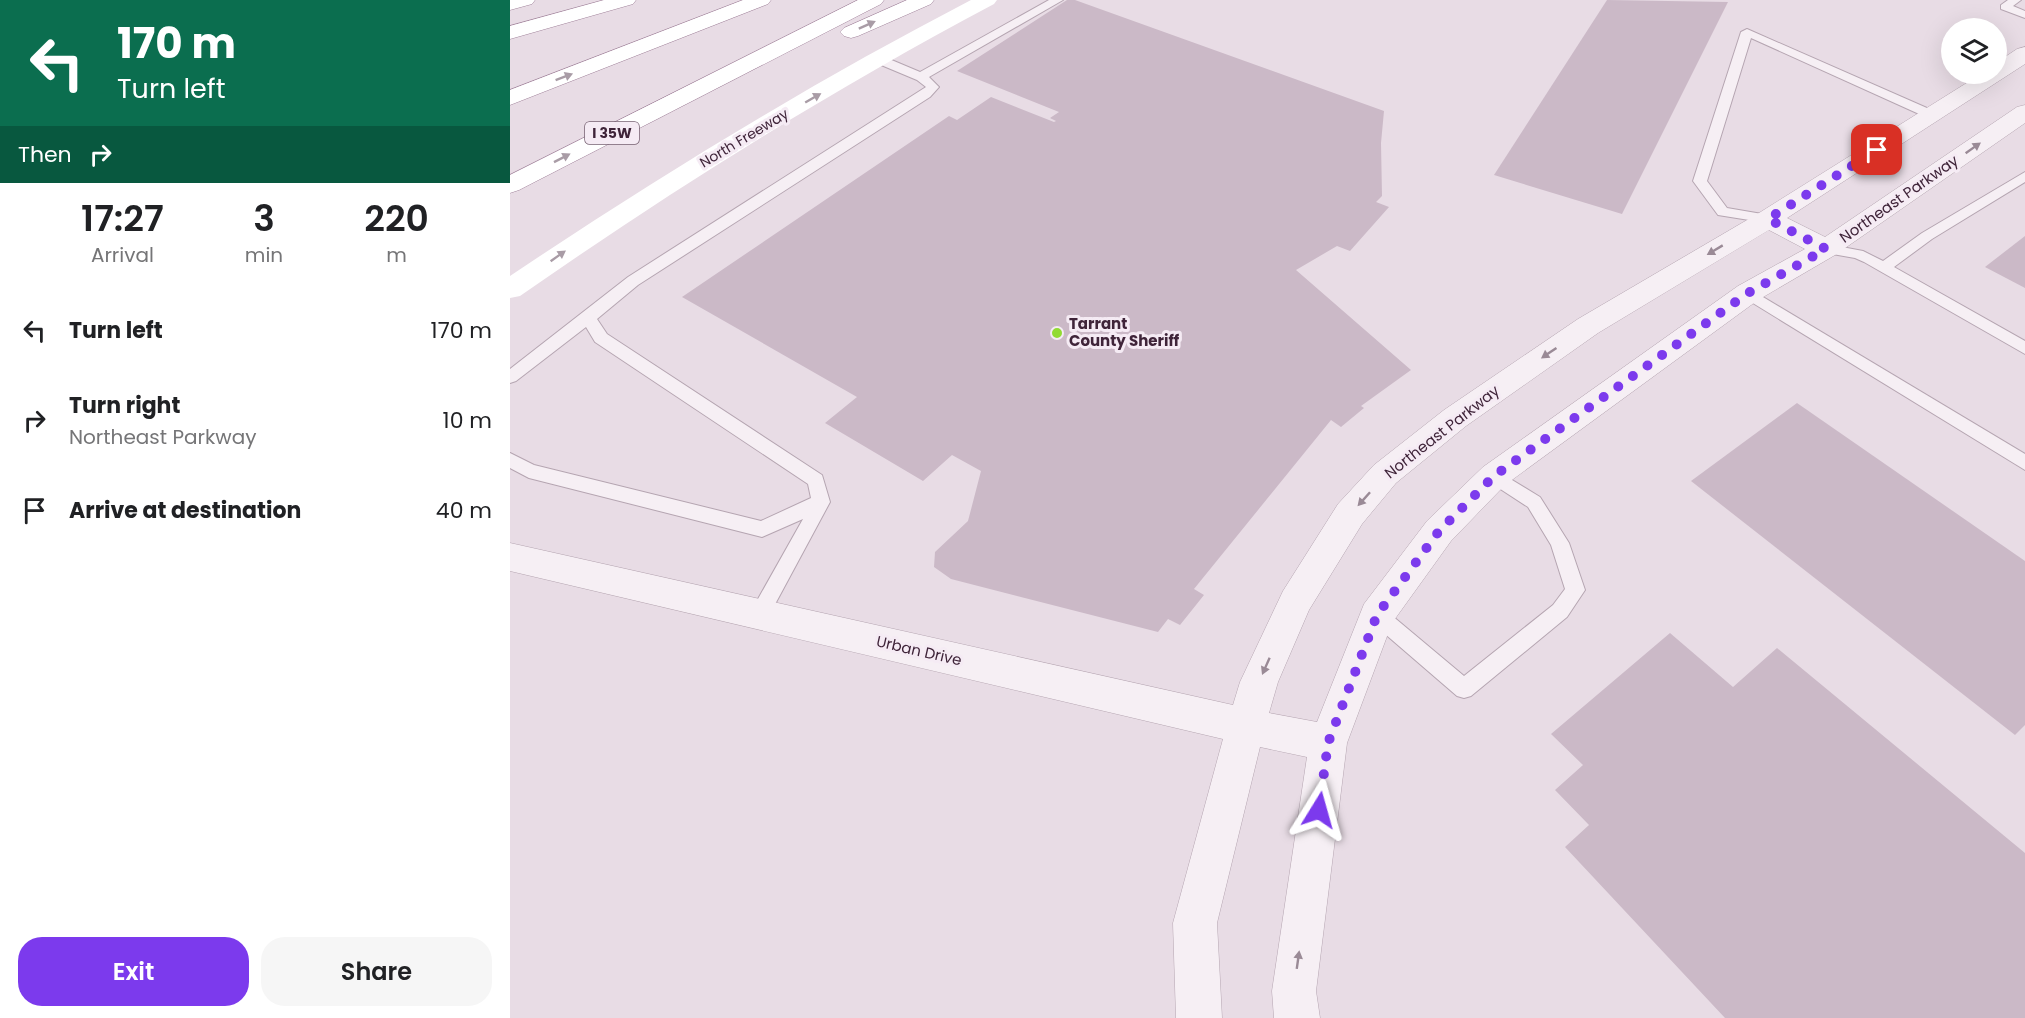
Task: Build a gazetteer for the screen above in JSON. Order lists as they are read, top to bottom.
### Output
{
  "streets": {
    "main road": ["I 35W", "North Freeway"],
    "street": ["Northeast Parkway", "Urban Drive"]
  },
  "crossings": [
    ["Northeast Parkway", "Urban Drive"]
  ],
  "places": ["Tarrant County Sheriff"],
  "page": {
    "turn": ["170 m", "Turn left"],
    "then": "Then",
    "eta": [
      "17:27",
      "Arrival",
      "3",
      "min",
      "220",
      "m"
    ],
    "list": [
      {
        "name": "Turn left",
        "value": "170 m"
      },
      {
        "name": "Turn right",
        "note": "Northeast Parkway",
        "value": "10 m"
      },
      {
        "name": "Arrive at destination",
        "value": "40 m"
      }
    ],
    "buttons": ["Exit", "Share"]
  }
}
